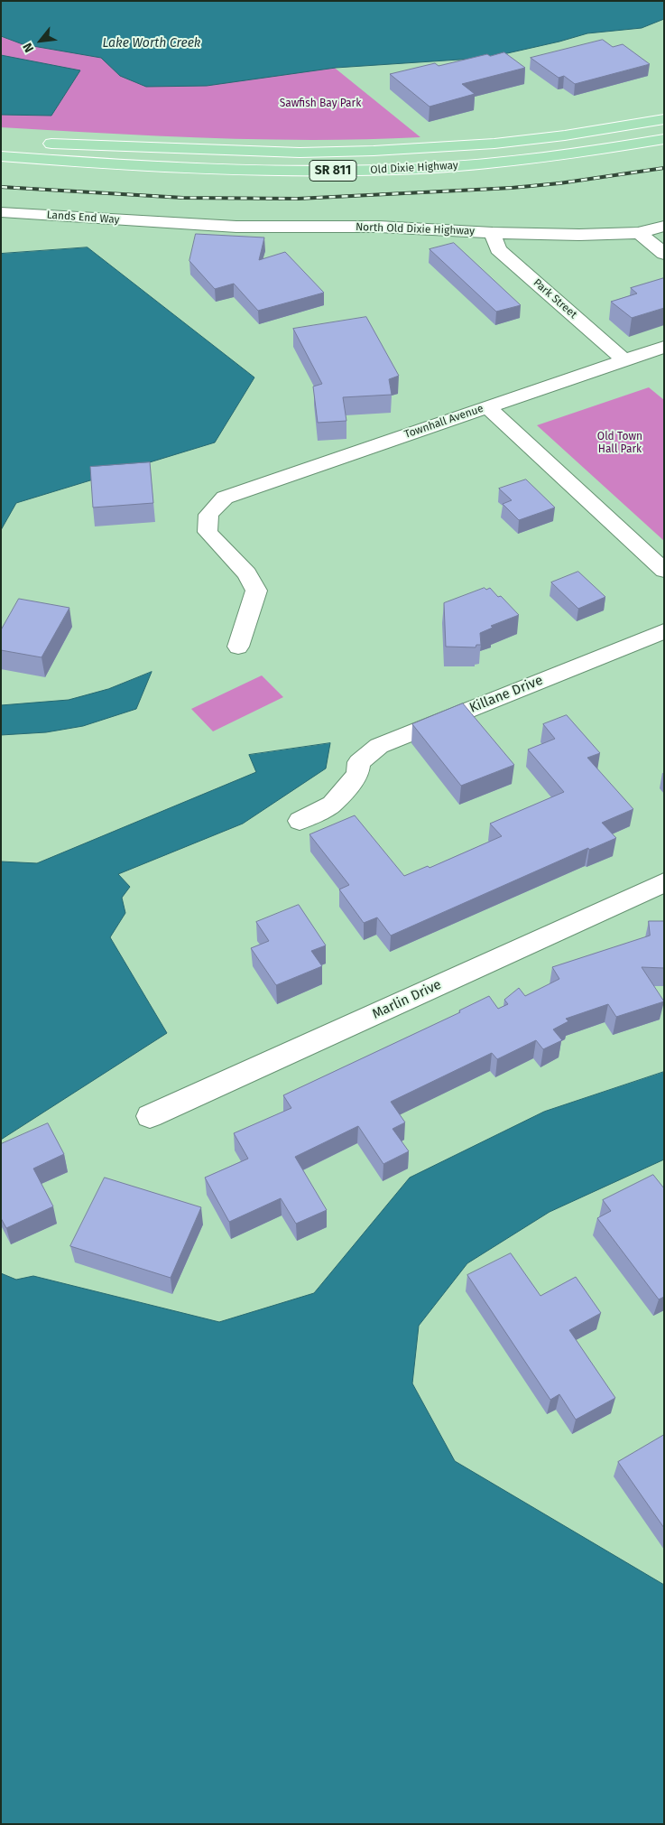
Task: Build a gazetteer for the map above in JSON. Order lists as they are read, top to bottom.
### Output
{
  "streets": {
    "main road": ["Old Dixie Highway", "SR 811"],
    "street": [
      "Lands End Way",
      "North Old Dixie Highway",
      "Park Street",
      "Townhall Avenue",
      "Killane Drive",
      "Marlin Drive"
    ]
  },
  "crossings": [
    ["Lands End Way", "North Old Dixie Highway"],
    ["North Old Dixie Highway", "Park Street"],
    ["Park Street", "Townhall Avenue"]
  ],
  "water": ["Lake Worth Creek"],
  "parks": ["Sawfish Bay Park", "Old Town Hall Park"],
  "north": "bottom left"
}
